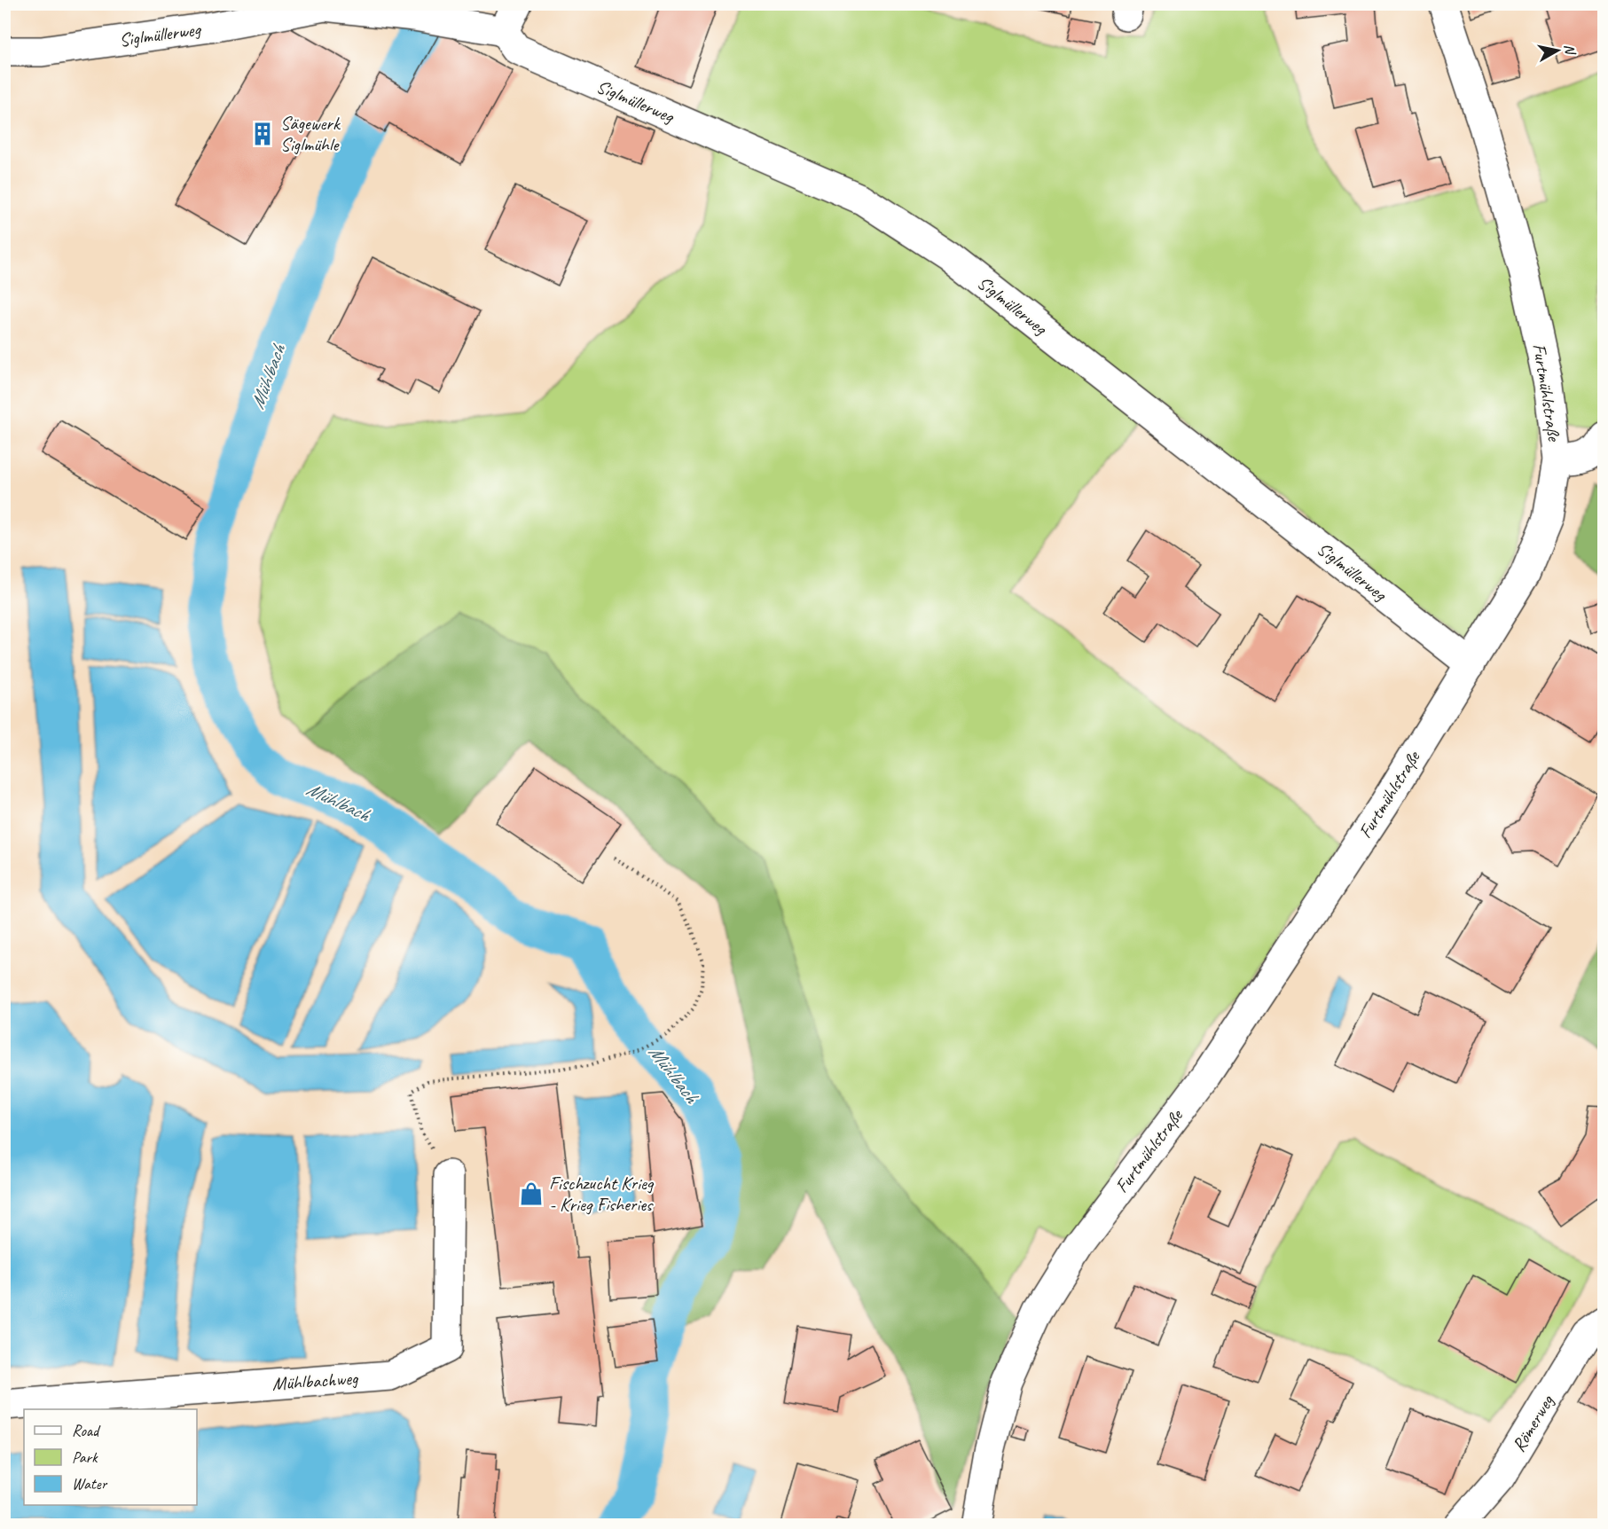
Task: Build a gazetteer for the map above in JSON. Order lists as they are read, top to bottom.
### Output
{
  "streets": {
    "street": [
      "Siglmüllerweg",
      "Furtmühlstraße",
      "Mühlbachweg",
      "Römerweg"
    ]
  },
  "crossings": [
    ["Siglmüllerweg", "Furtmühlstraße"]
  ],
  "water": ["Mühlbach"],
  "places": {
    "building": ["Sägewerk Siglmühle"],
    "shop": ["Fischzucht Krieg - Krieg Fisheries"]
  },
  "legend": ["Road", "Park", "Water"],
  "north": "right"
}
